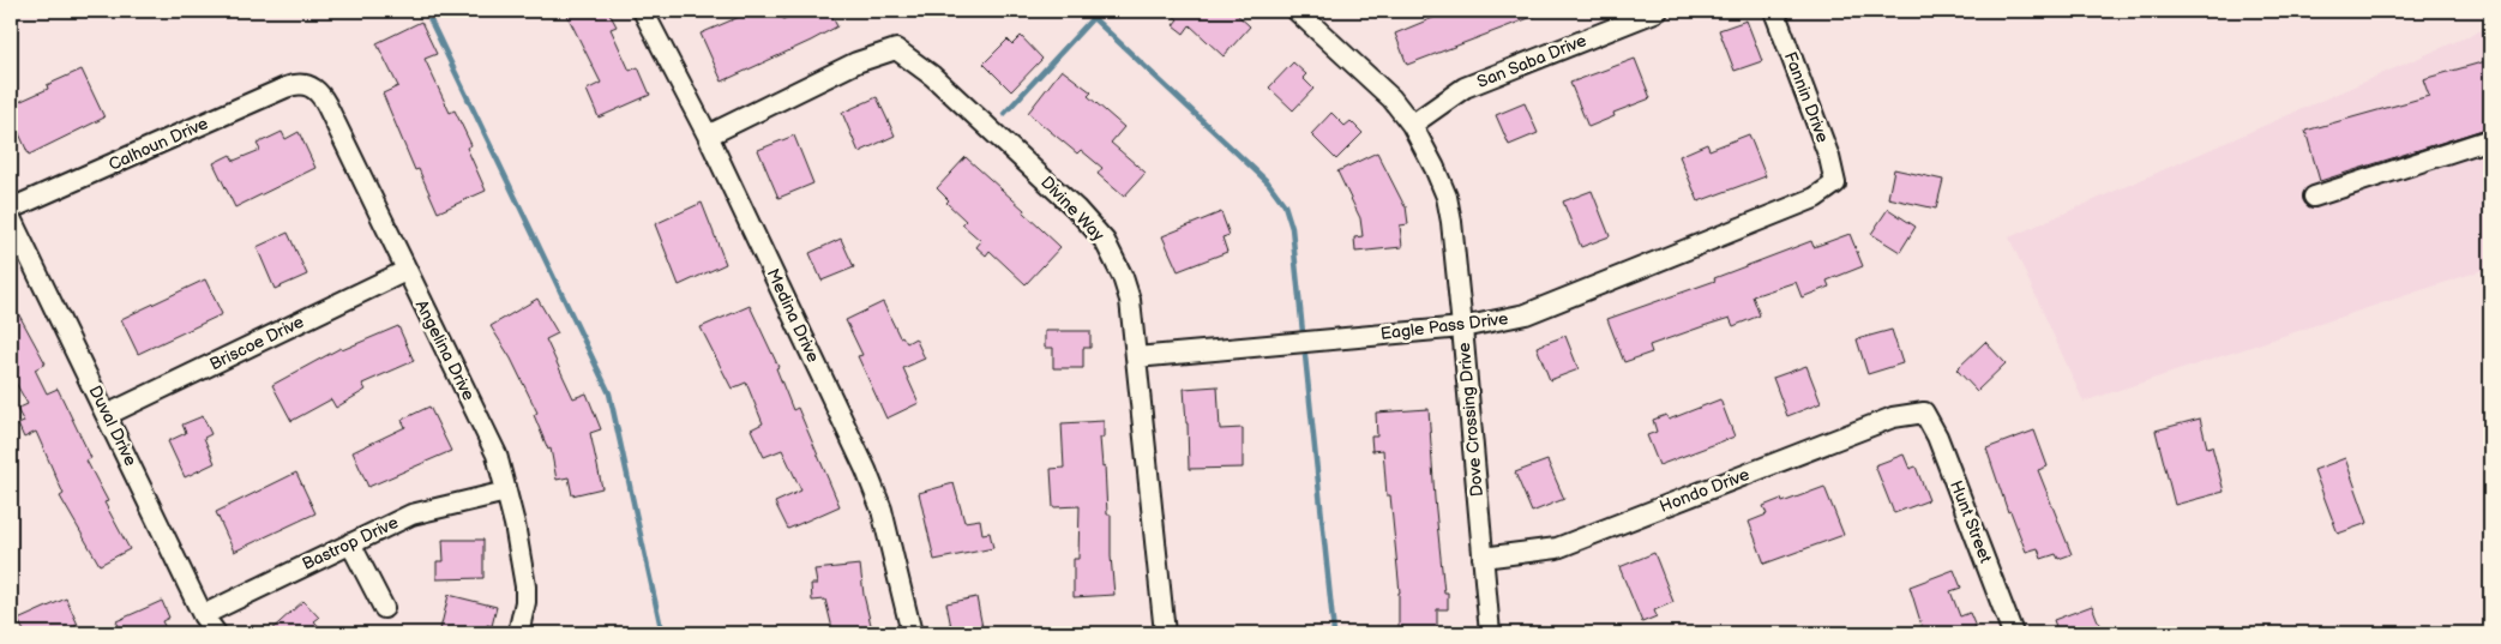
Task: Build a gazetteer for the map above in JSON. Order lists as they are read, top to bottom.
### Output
{
  "streets": {
    "street": [
      "San Saba Drive",
      "Fannin Drive",
      "Calhoun Drive",
      "Divine Way",
      "Medina Drive",
      "Eagle Pass Drive",
      "Briscoe Drive",
      "Angelina Drive",
      "Dove Crossing Drive",
      "Duval Drive",
      "Hondo Drive",
      "Hunt Street",
      "Bastrop Drive"
    ]
  },
  "crossings": [
    ["San Saba Drive", "Dove Crossing Drive"],
    ["Fannin Drive", "Eagle Pass Drive"],
    ["Calhoun Drive", "Angelina Drive"],
    ["Divine Way", "Medina Drive"],
    ["Divine Way", "Eagle Pass Drive"],
    ["Eagle Pass Drive", "Dove Crossing Drive"],
    ["Briscoe Drive", "Angelina Drive"],
    ["Briscoe Drive", "Duval Drive"],
    ["Angelina Drive", "Bastrop Drive"],
    ["Dove Crossing Drive", "Hondo Drive"],
    ["Duval Drive", "Bastrop Drive"],
    ["Hondo Drive", "Hunt Street"]
  ]
}
